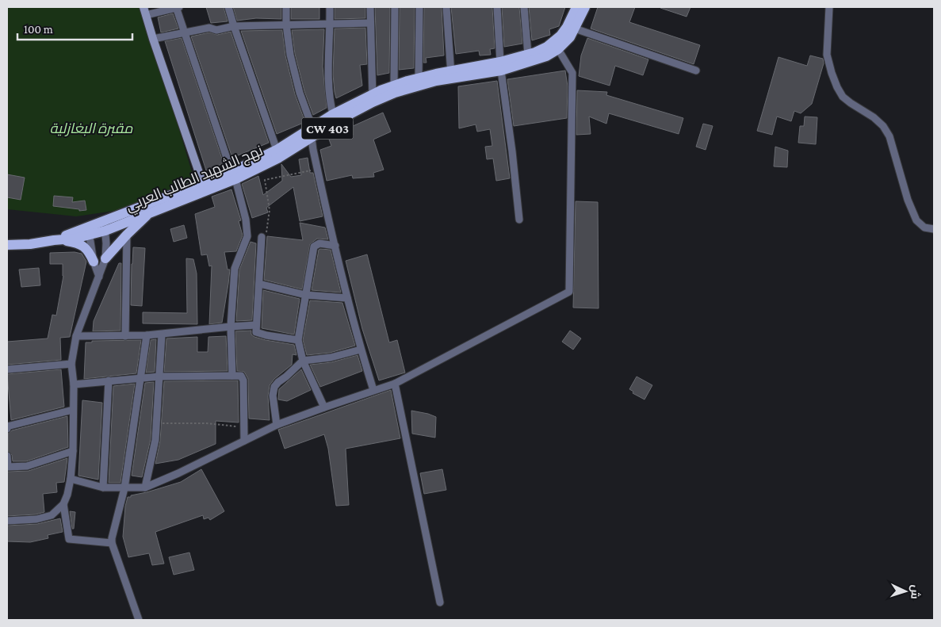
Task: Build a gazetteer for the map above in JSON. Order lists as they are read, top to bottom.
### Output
{
  "streets": {
    "main road": ["CW 403", "نهج الشهيد الطالب العربي"]
  },
  "parks": ["مقبرة البغازلية"],
  "scale_bar": "100 m",
  "north": "right"
}
